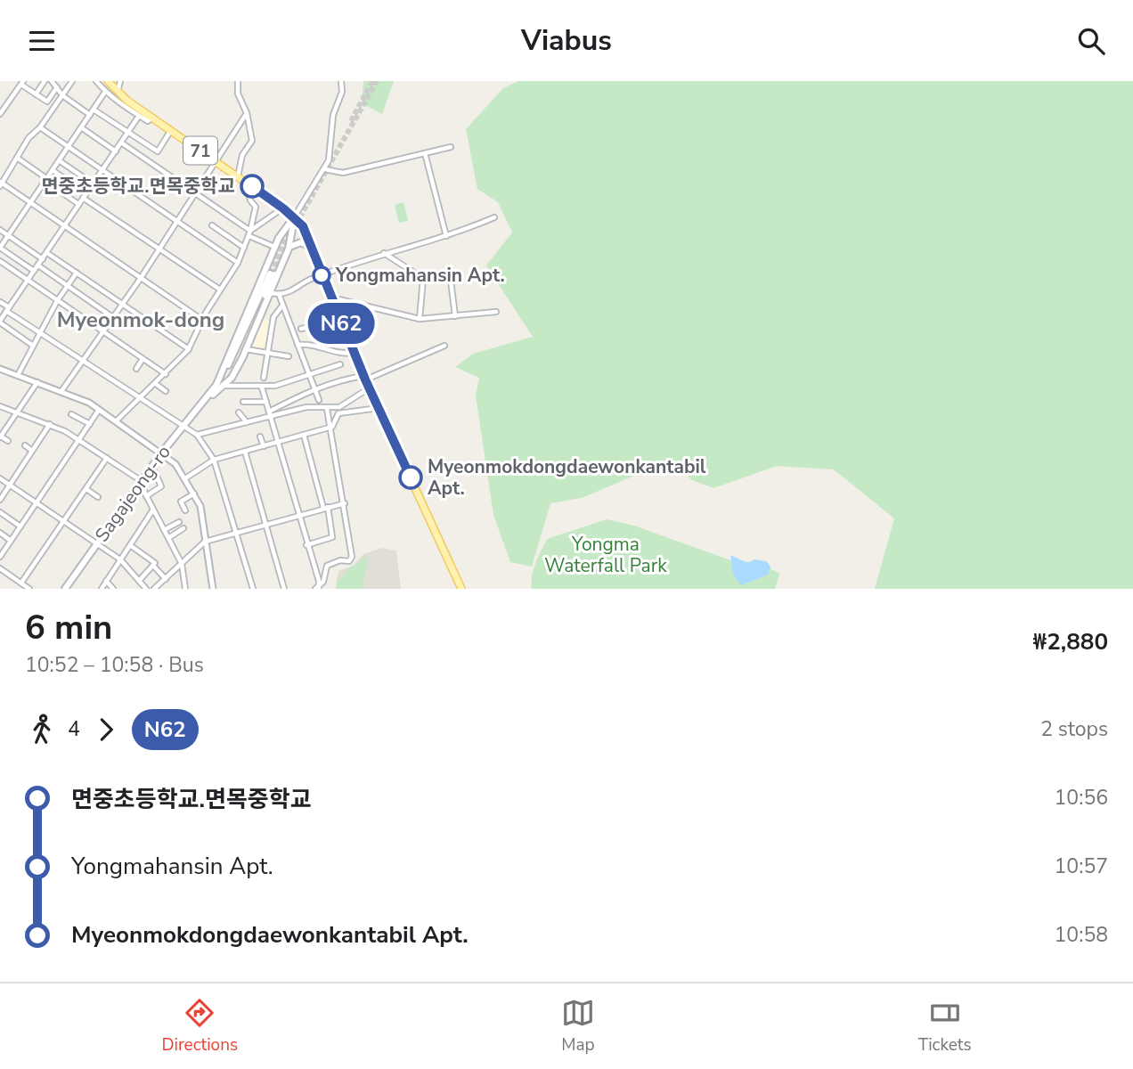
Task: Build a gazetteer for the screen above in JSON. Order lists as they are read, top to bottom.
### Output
{
  "streets": {
    "main road": ["71", "Sagajeong-ro"]
  },
  "districts": ["Myeonmok-dong"],
  "parks": ["Yongma Waterfall Park"],
  "places": ["면중초등학교.면목중학교", "Yongmahansin Apt.", "Myeonmokdongdaewonkantabil Apt."],
  "lines": ["bus line N62"],
  "page": {
    "header": "Viabus",
    "on_map": "N62",
    "heading": ["6 min", "10:52 – 10:58 · Bus", "₩2,880"],
    "legs": ["4", "N62", "2 stops"],
    "list": [
      {
        "name": "면중초등학교.면목중학교",
        "value": "10:56"
      },
      {
        "name": "Yongmahansin Apt.",
        "value": "10:57"
      },
      {
        "name": "Myeonmokdongdaewonkantabil Apt.",
        "value": "10:58"
      }
    ],
    "tabs": ["Directions", "Map", "Tickets"]
  }
}
